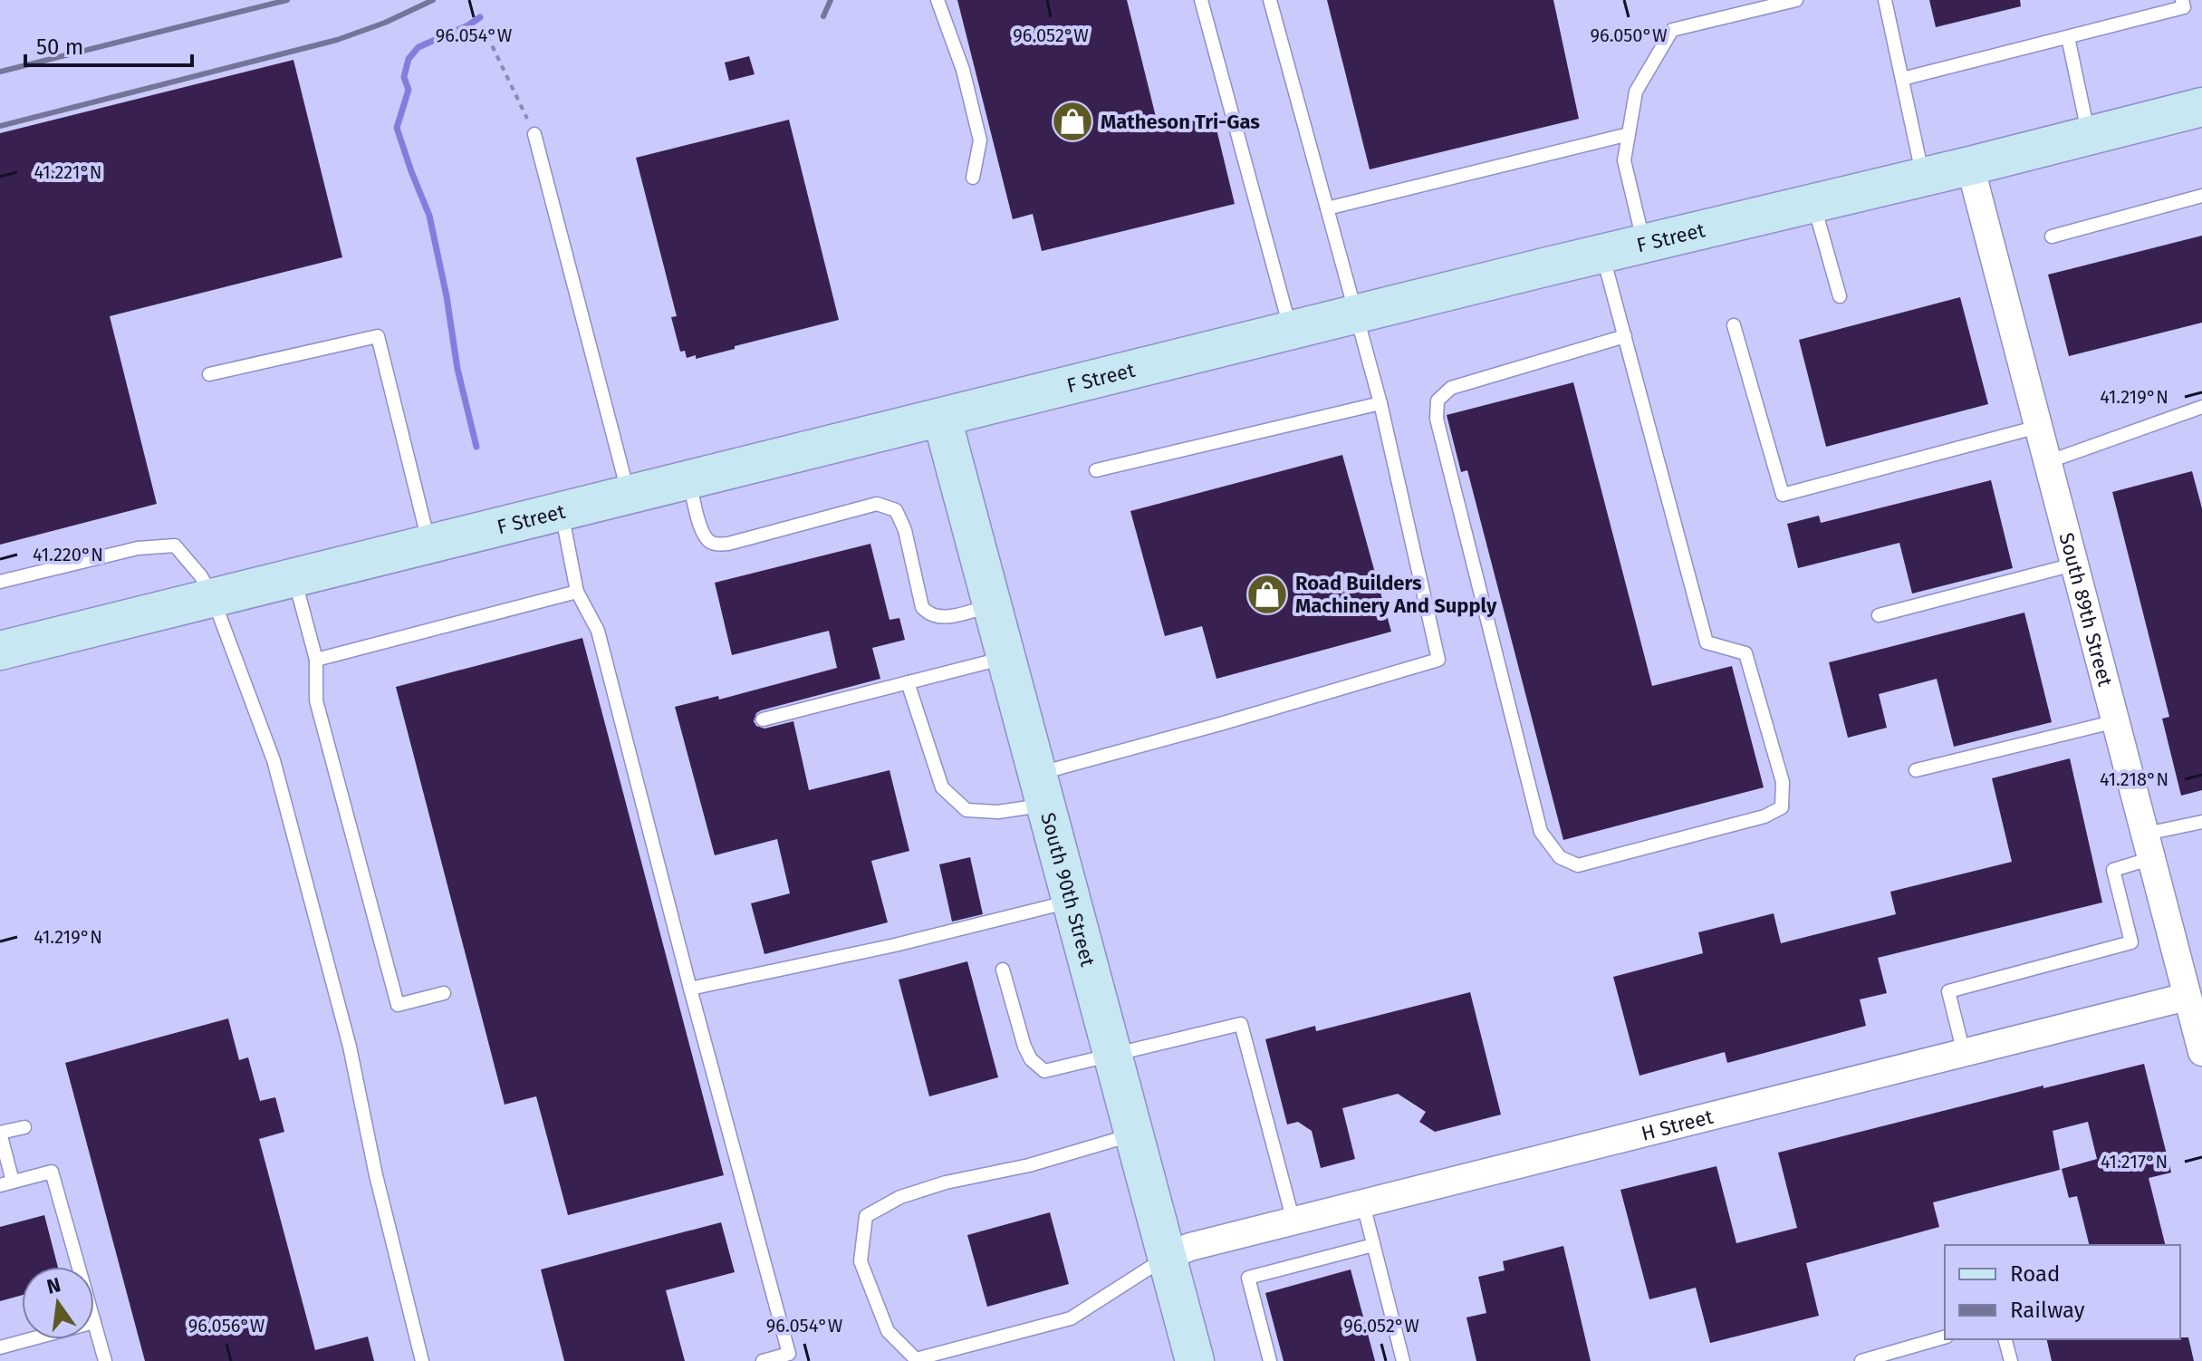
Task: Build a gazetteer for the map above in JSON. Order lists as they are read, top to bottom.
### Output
{
  "streets": {
    "street": [
      "F Street",
      "South 89th Street",
      "South 90th Street",
      "H Street"
    ]
  },
  "crossings": [
    ["F Street", "South 89th Street"],
    ["F Street", "South 90th Street"],
    ["South 89th Street", "H Street"],
    ["South 90th Street", "H Street"]
  ],
  "places": {
    "shop": ["Matheson Tri-Gas", "Road Builders Machinery And Supply"]
  },
  "legend": ["Road", "Railway"],
  "scale_bar": "50 m",
  "north": "top",
  "coordinates": [
    "96.054°W",
    "96.052°W",
    "96.050°W",
    "41.221°N",
    "41.219°N",
    "41.220°N",
    "41.218°N",
    "41.217°N",
    "96.056°W"
  ]
}
